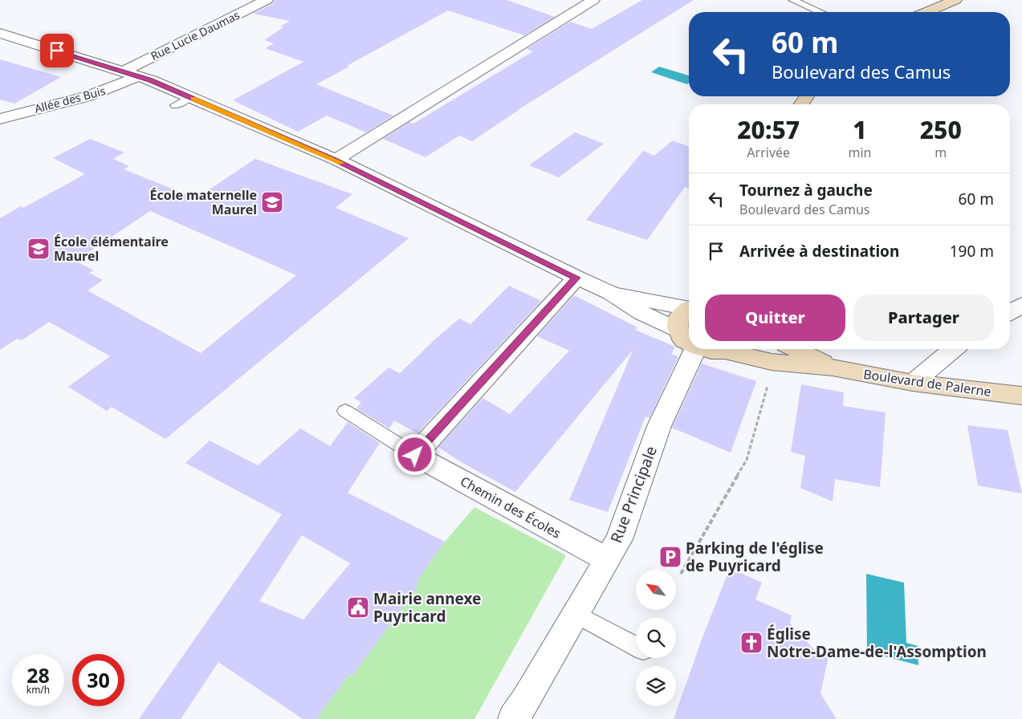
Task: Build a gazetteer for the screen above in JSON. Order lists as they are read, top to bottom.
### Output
{
  "streets": {
    "street": [
      "Rue Lucie Daumas",
      "Allée des Buis",
      "Boulevard de Palerne",
      "Rue Principale",
      "Chemin des Écoles"
    ]
  },
  "crossings": [
    ["Rue Lucie Daumas", "Allée des Buis"],
    ["Rue Principale", "Chemin des Écoles"]
  ],
  "places": {
    "school or university": ["École maternelle Maurel", "École élémentaire Maurel"],
    "parking": ["Parking de l'église de Puyricard"],
    "public building": ["Mairie annexe Puyricard"],
    "church": ["Église Notre-Dame-de-l'Assomption"]
  },
  "north": "top left",
  "page": {
    "turn": ["60 m", "Boulevard des Camus"],
    "eta": [
      "20:57",
      "Arrivée",
      "1",
      "min",
      "250",
      "m"
    ],
    "list": [
      {
        "name": "Tournez à gauche",
        "note": "Boulevard des Camus",
        "value": "60 m"
      },
      {
        "name": "Arrivée à destination",
        "value": "190 m"
      }
    ],
    "buttons": ["Quitter", "Partager"],
    "speed": "28 km/h",
    "limit": "30"
  }
}
